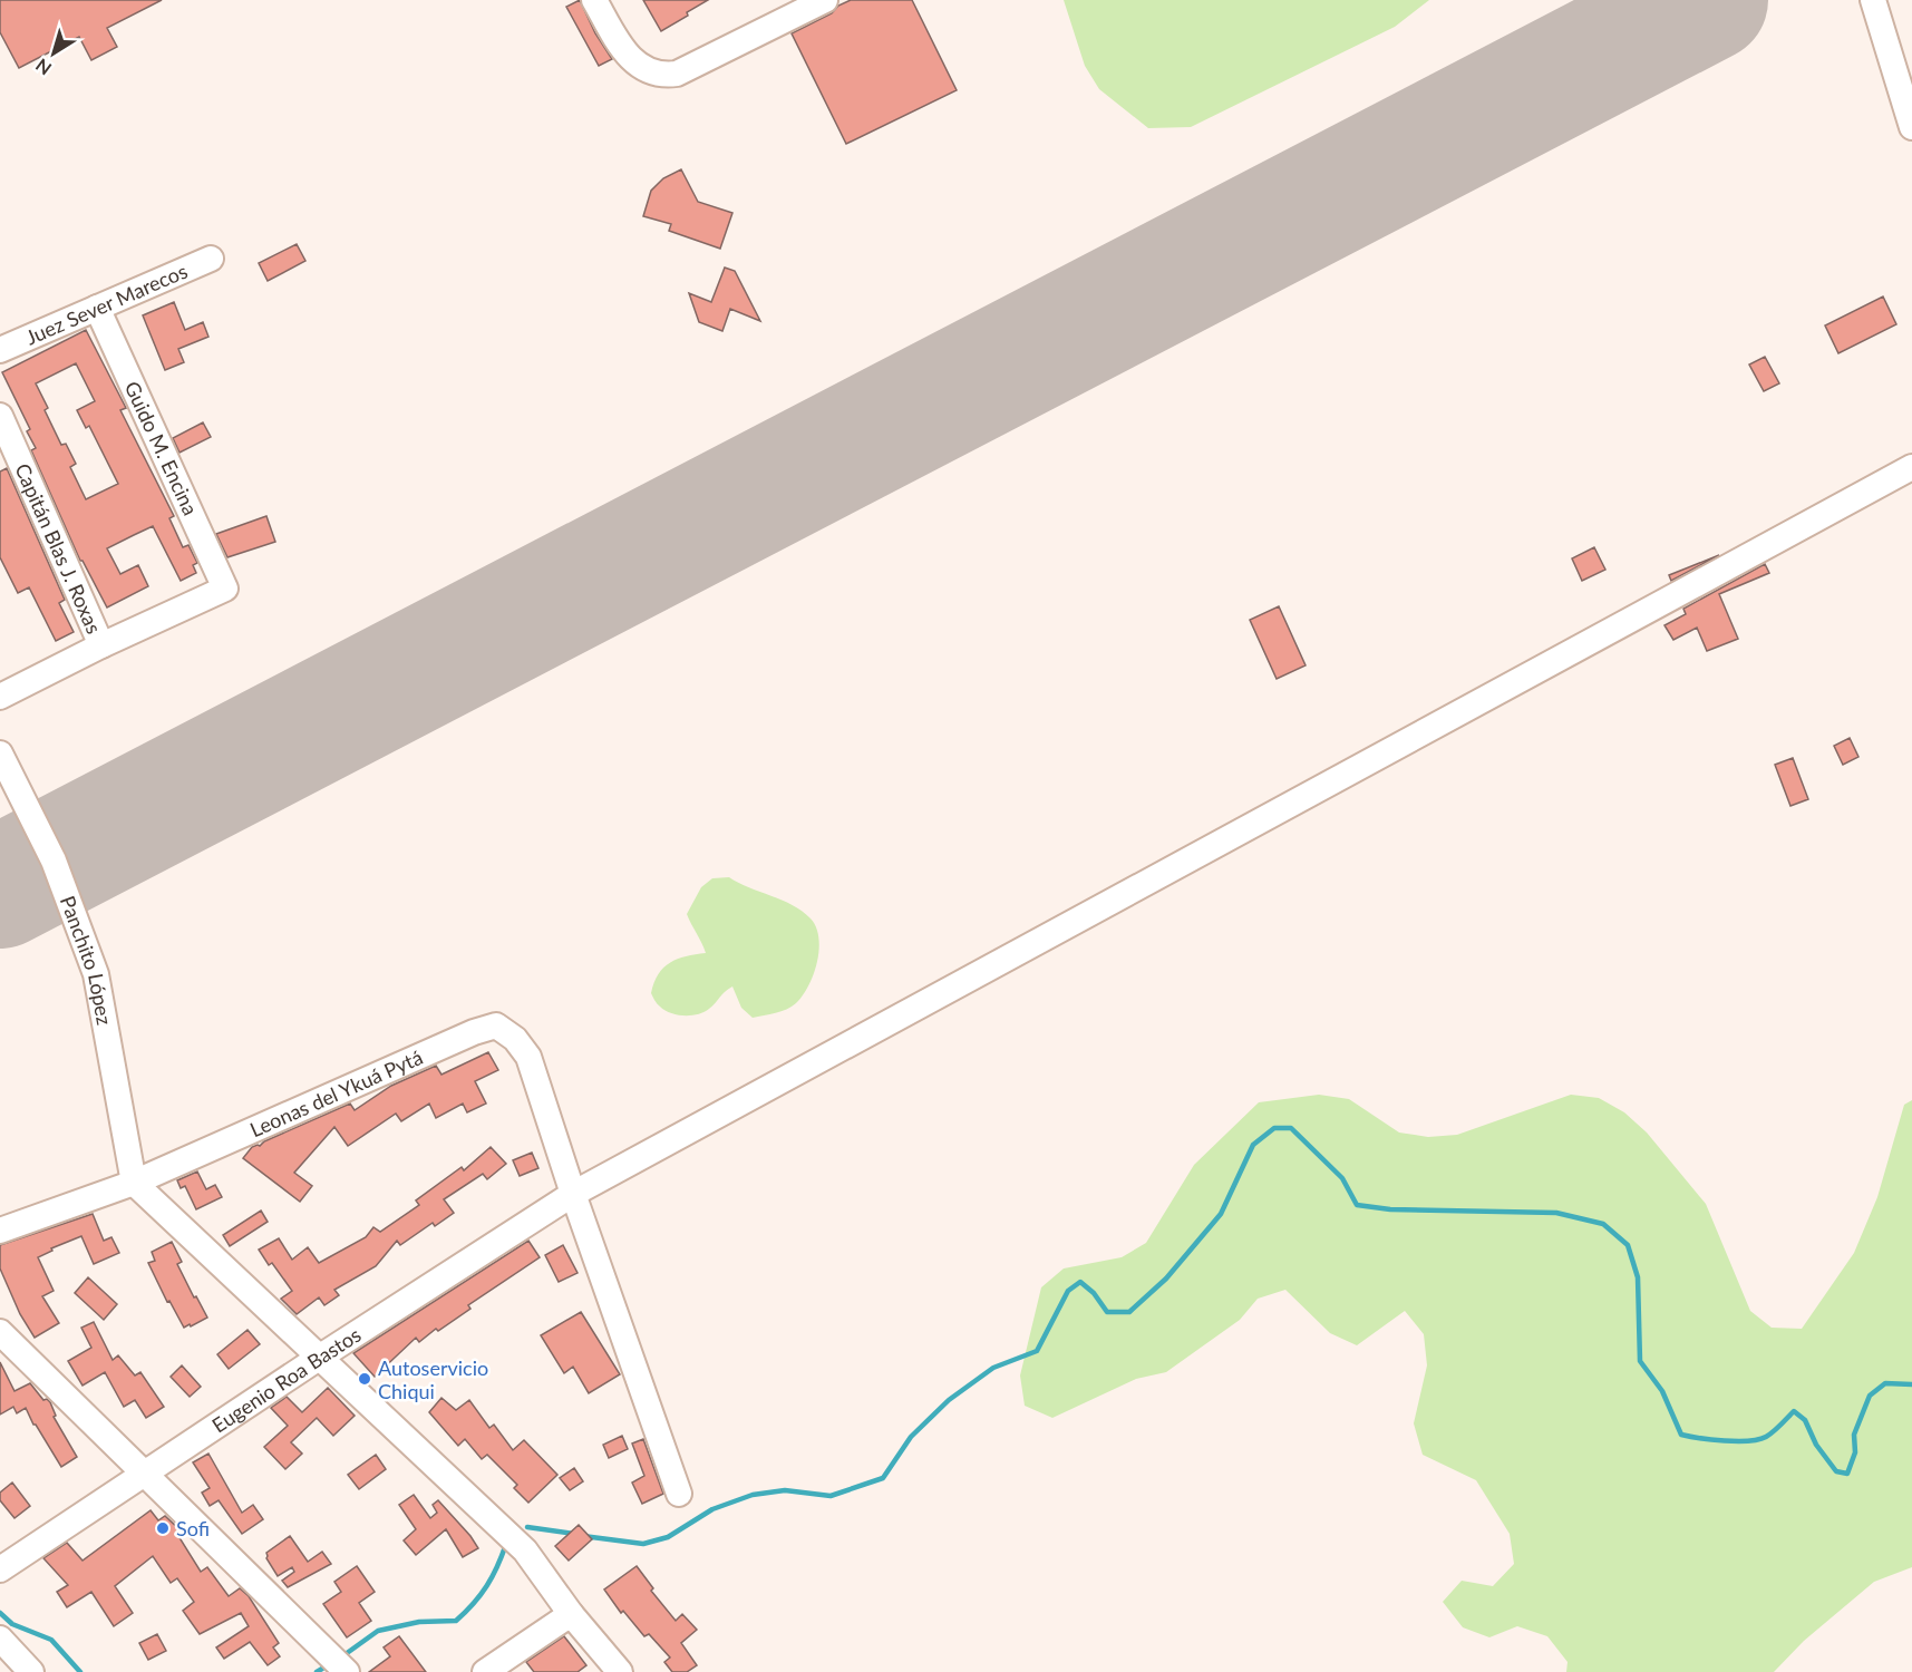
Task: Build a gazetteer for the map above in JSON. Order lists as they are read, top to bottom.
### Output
{
  "streets": {
    "street": [
      "Juez Sever Marecos",
      "Guido M. Encina",
      "Capitán Blas J. Roxas",
      "Panchito López",
      "Leonas del Ykuá Pytá",
      "Eugenio Roa Bastos"
    ]
  },
  "crossings": [
    ["Juez Sever Marecos", "Guido M. Encina"],
    ["Guido M. Encina", "Capitán Blas J. Roxas"],
    ["Panchito López", "Leonas del Ykuá Pytá"],
    ["Leonas del Ykuá Pytá", "Eugenio Roa Bastos"]
  ],
  "places": ["Autoservicio Chiqui", "Sofi"],
  "north": "bottom left"
}
